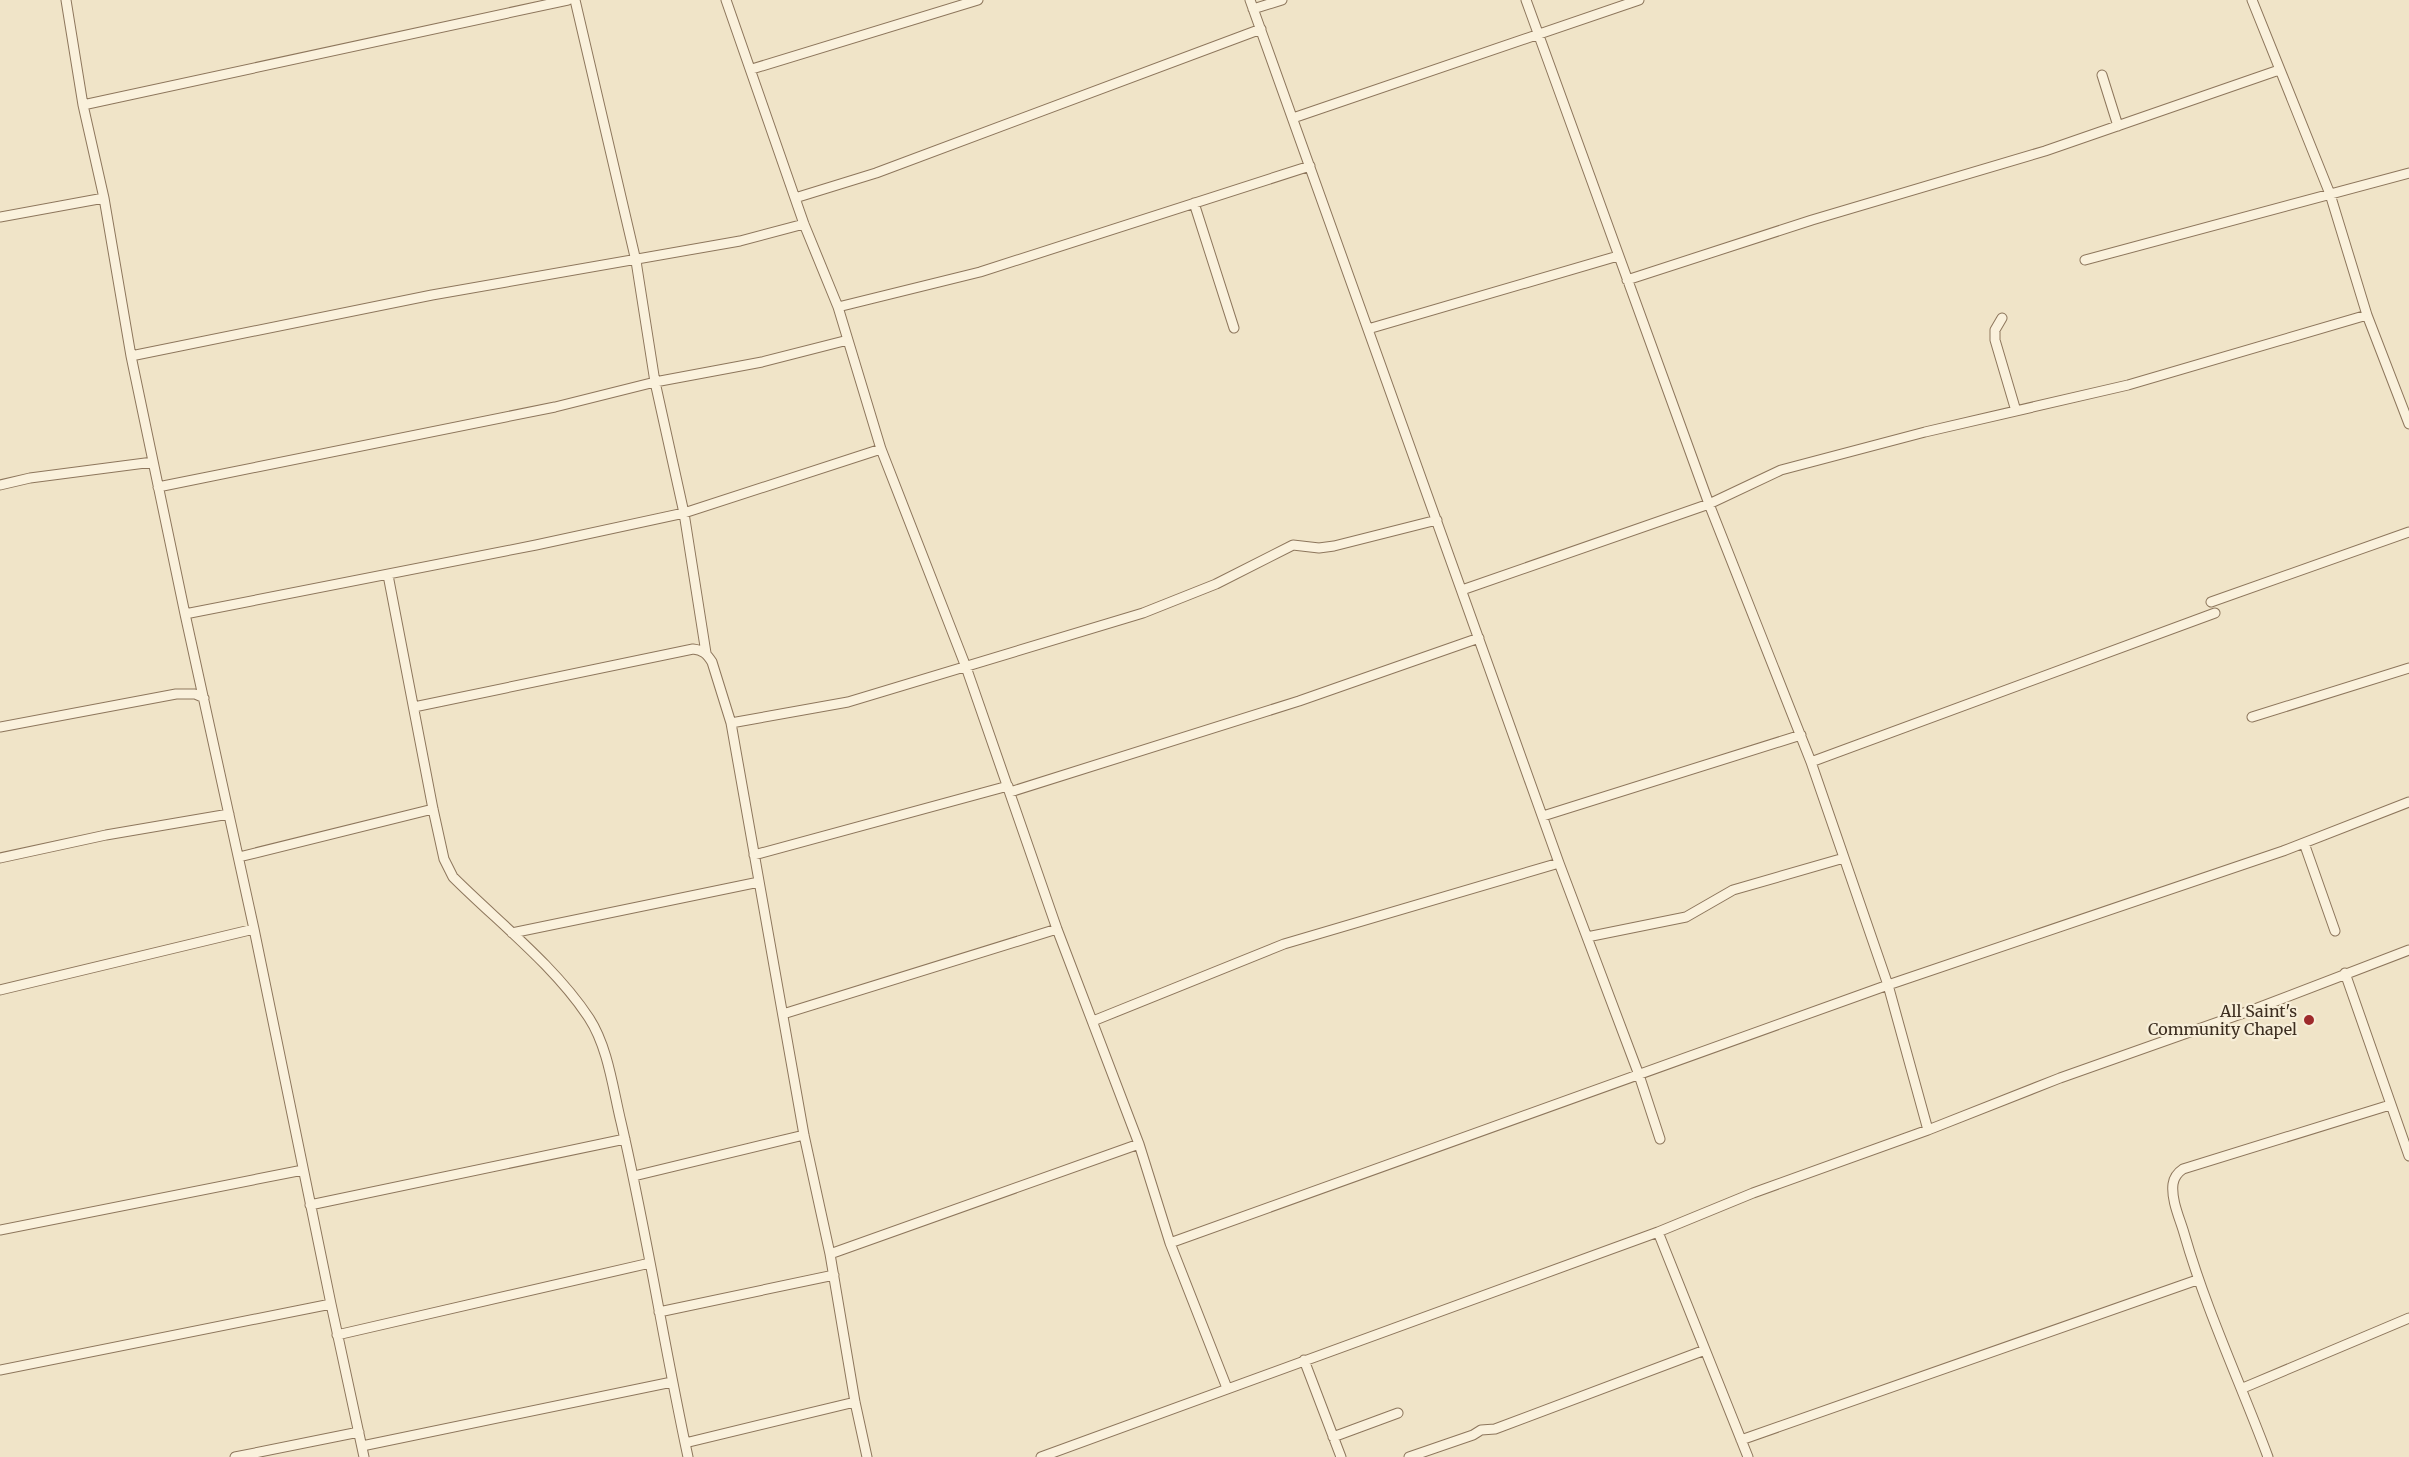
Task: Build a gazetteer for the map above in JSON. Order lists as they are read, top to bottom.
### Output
{
  "places": ["All Saint's Community Chapel"]
}
